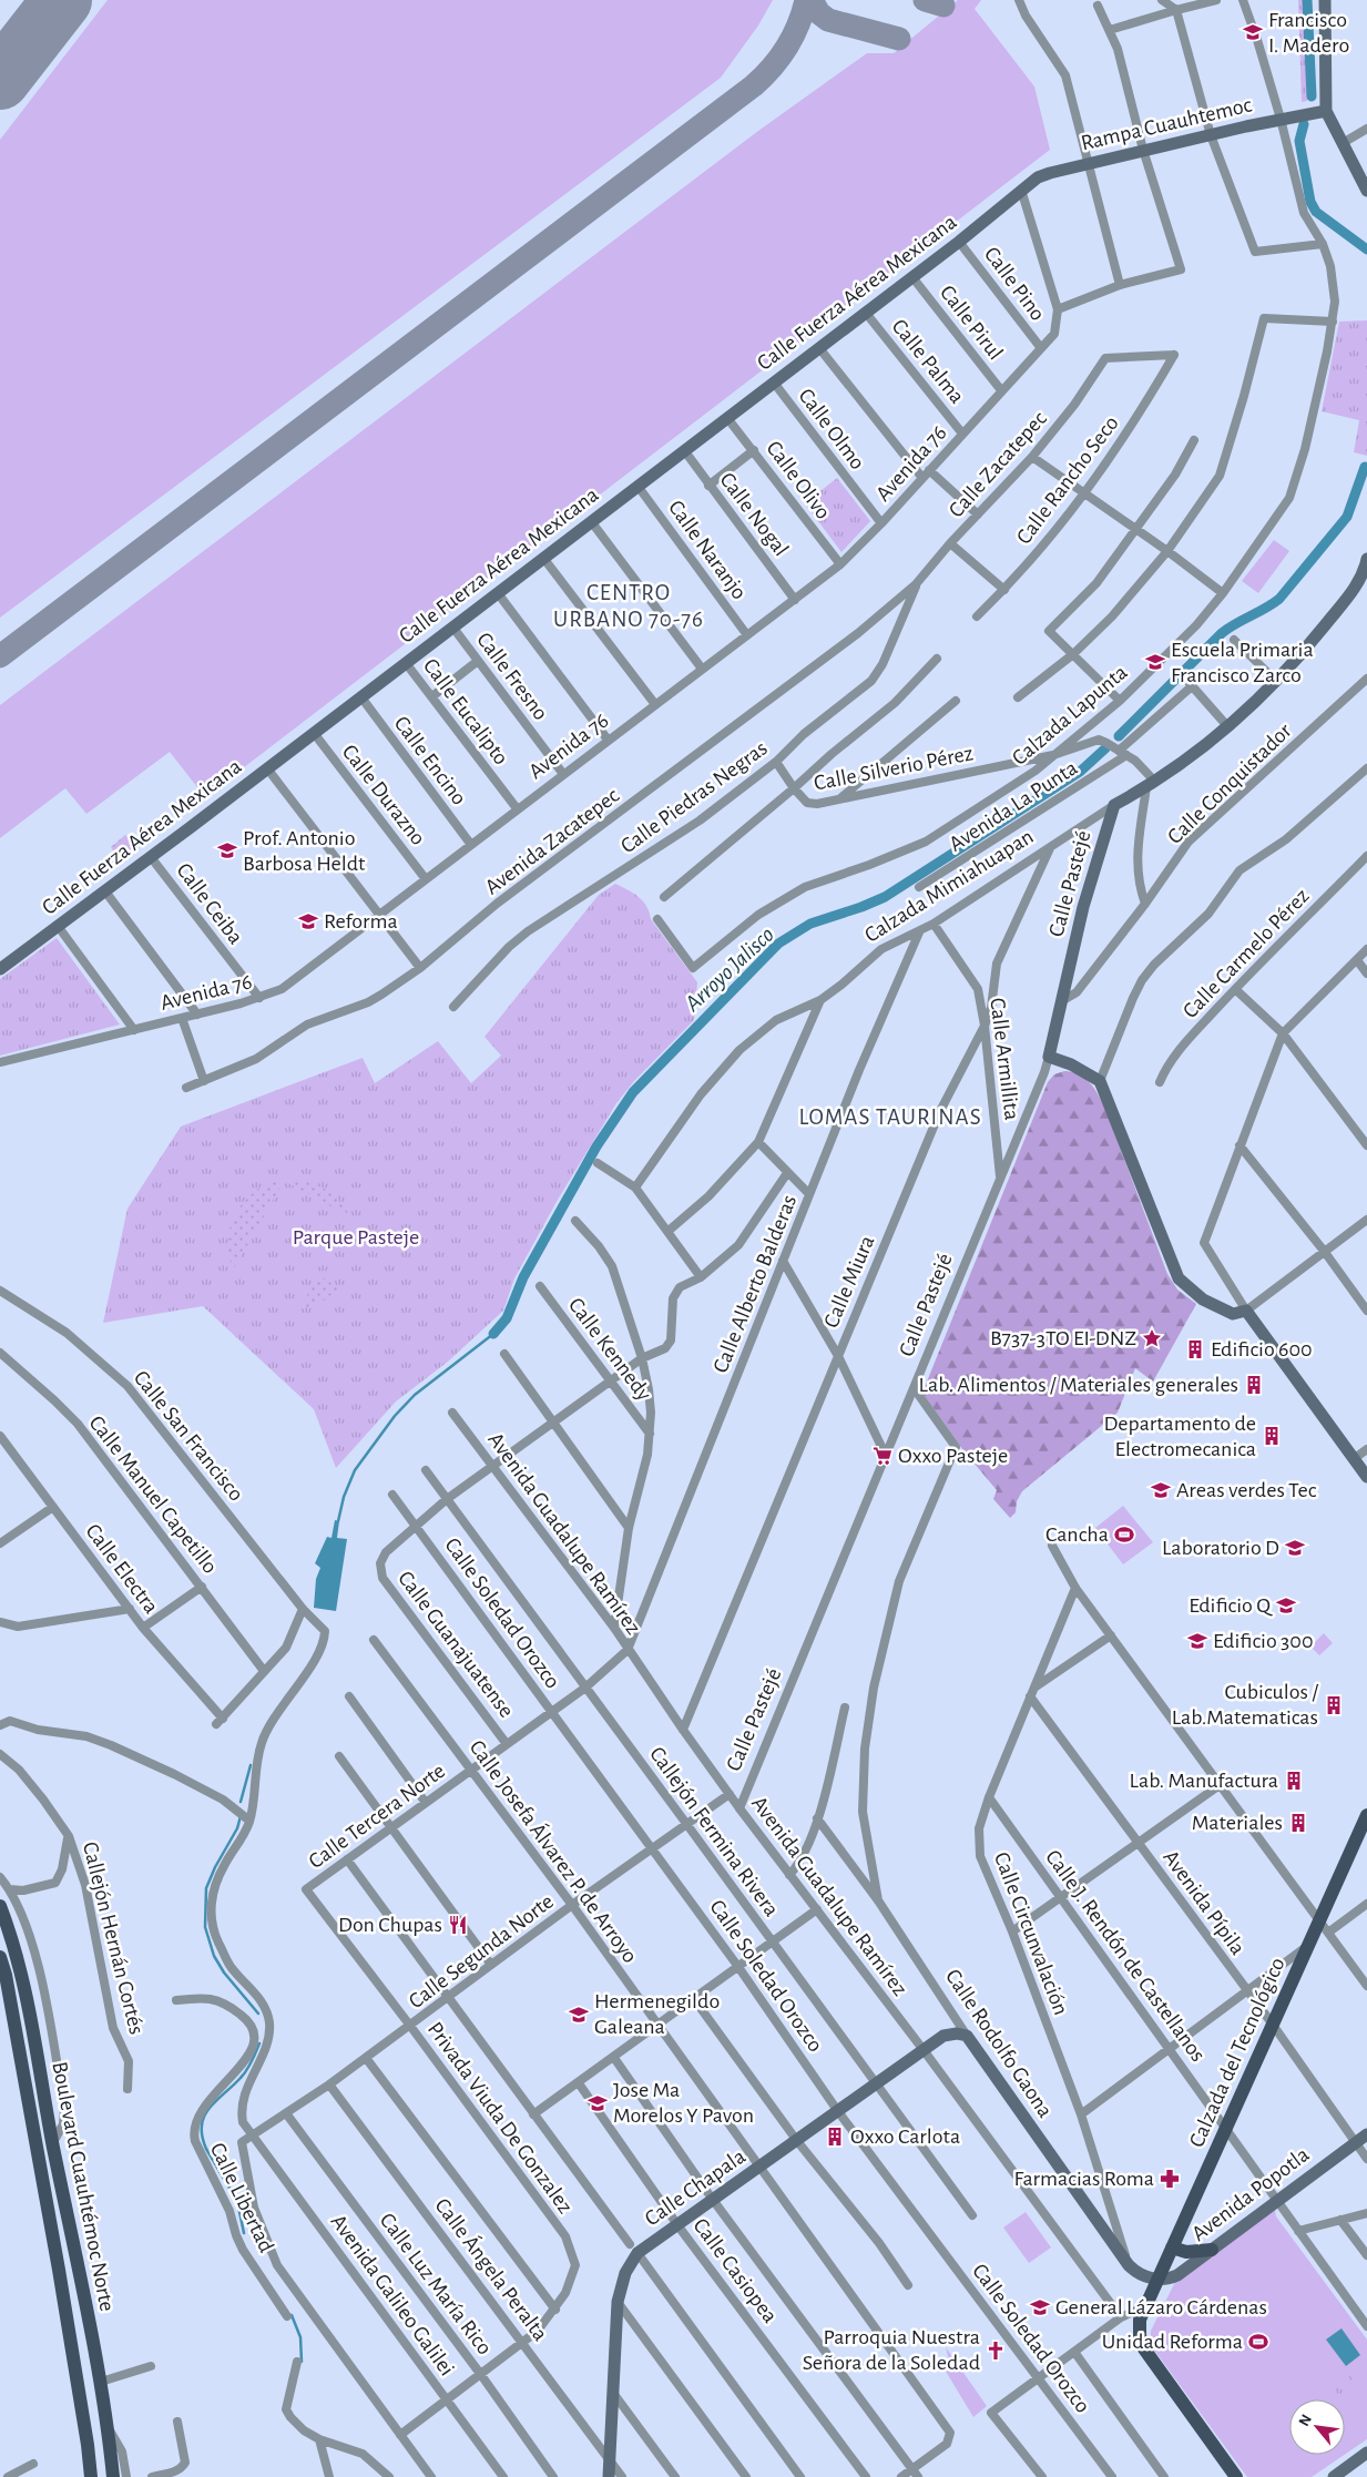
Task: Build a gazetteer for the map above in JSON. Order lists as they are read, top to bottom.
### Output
{
  "streets": {
    "main road": [
      "Rampa Cuauhtemoc",
      "Calle Fuerza Aérea Mexicana",
      "Calle Pastejé",
      "Calzada Mimiahuapan",
      "Calle Rodolfo Gaona",
      "Calzada del Tecnológico",
      "Boulevard Cuauhtémoc Norte",
      "Calle Chapala",
      "Avenida Popotla"
    ],
    "street": [
      "Calle Pino",
      "Calle Pirul",
      "Calle Palma",
      "Calle Olmo",
      "Avenida 76",
      "Calle Zacatepec",
      "Calle Olivo",
      "Calle Rancho Seco",
      "Calle Nogal",
      "Calle Naranjo",
      "Calle Fresno",
      "Calle Eucalipto",
      "Calzada Lapunta",
      "Calle Encino",
      "Calle Silverio Pérez",
      "Calle Conquistador",
      "Calle Durazno",
      "Calle Piedras Negras",
      "Avenida La Punta",
      "Avenida Zacatepec",
      "Calle Ceiba",
      "Calle Carmelo Pérez",
      "Calle Armillita",
      "Calle Miura",
      "Calle Alberto Balderas",
      "Calle Kennedy",
      "Calle San Francisco",
      "Calle Manuel Capetillo",
      "Avenida Guadalupe Ramírez",
      "Calle Electra",
      "Calle Soledad Orozco",
      "Calle Guanajuatense",
      "Calle Tercera Norte",
      "Callejón Fermina Rivera",
      "Calle Josefa Álvarez P. de Arroyo",
      "Avenida Pípila",
      "Calle Circunvalación",
      "Callejón Hernán Cortés",
      "Calle Segunda Norte",
      "Calle J. Rendón de Castellanos",
      "Privada Viuda De Gonzalez",
      "Calle Libertad",
      "Calle Ángela Peralta",
      "Calle Casiopea",
      "Calle Luz María Rico",
      "Avenida Galileo Galilei"
    ]
  },
  "crossings": [
    ["Rampa Cuauhtemoc", "Calle Fuerza Aérea Mexicana"],
    ["Rampa Cuauhtemoc", "Calzada Lapunta"],
    ["Calle Pino", "Calle Fuerza Aérea Mexicana"],
    ["Calle Pino", "Avenida 76"],
    ["Calle Fuerza Aérea Mexicana", "Calle Pirul"],
    ["Calle Fuerza Aérea Mexicana", "Calle Palma"],
    ["Calle Fuerza Aérea Mexicana", "Calle Olmo"],
    ["Calle Fuerza Aérea Mexicana", "Calle Olivo"],
    ["Calle Fuerza Aérea Mexicana", "Calle Nogal"],
    ["Calle Fuerza Aérea Mexicana", "Calle Naranjo"],
    ["Calle Fuerza Aérea Mexicana", "Calle Fresno"],
    ["Calle Fuerza Aérea Mexicana", "Calle Eucalipto"],
    ["Calle Fuerza Aérea Mexicana", "Calle Encino"],
    ["Calle Fuerza Aérea Mexicana", "Calle Durazno"],
    ["Calle Fuerza Aérea Mexicana", "Calle Ceiba"],
    ["Calle Pirul", "Avenida 76"],
    ["Calle Palma", "Avenida 76"],
    ["Calle Olmo", "Avenida 76"],
    ["Avenida 76", "Calle Olivo"],
    ["Avenida 76", "Calle Nogal"],
    ["Avenida 76", "Calle Naranjo"],
    ["Avenida 76", "Calle Fresno"],
    ["Avenida 76", "Calle Eucalipto"],
    ["Avenida 76", "Calle Encino"],
    ["Avenida 76", "Calle Durazno"],
    ["Avenida 76", "Calle Ceiba"],
    ["Calle Zacatepec", "Calle Rancho Seco"],
    ["Calle Zacatepec", "Calle Piedras Negras"],
    ["Calle Zacatepec", "Avenida Zacatepec"],
    ["Calzada Lapunta", "Calle Silverio Pérez"],
    ["Calle Silverio Pérez", "Calle Piedras Negras"],
    ["Calle Silverio Pérez", "Avenida La Punta"],
    ["Calle Silverio Pérez", "Calzada Mimiahuapan"],
    ["Calle Conquistador", "Calle Pastejé"],
    ["Calle Piedras Negras", "Avenida Zacatepec"],
    ["Calle Pastejé", "Calzada Mimiahuapan"],
    ["Calle Pastejé", "Calle Armillita"],
    ["Calle Pastejé", "Avenida Guadalupe Ramírez"],
    ["Calzada Mimiahuapan", "Calle Armillita"],
    ["Calzada Mimiahuapan", "Calle Miura"],
    ["Calzada Mimiahuapan", "Calle Alberto Balderas"],
    ["Calle Armillita", "Calle Miura"],
    ["Calle Miura", "Avenida Guadalupe Ramírez"],
    ["Calle Alberto Balderas", "Avenida Guadalupe Ramírez"],
    ["Calle Alberto Balderas", "Calle Tercera Norte"],
    ["Calle Manuel Capetillo", "Calle Electra"],
    ["Avenida Guadalupe Ramírez", "Calle Tercera Norte"],
    ["Avenida Guadalupe Ramírez", "Calle Segunda Norte"],
    ["Avenida Guadalupe Ramírez", "Calle Chapala"],
    ["Calle Soledad Orozco", "Calle Guanajuatense"],
    ["Calle Soledad Orozco", "Calle Tercera Norte"],
    ["Calle Soledad Orozco", "Calle Segunda Norte"],
    ["Calle Soledad Orozco", "Calle Chapala"],
    ["Calle Guanajuatense", "Calle Tercera Norte"],
    ["Calle Tercera Norte", "Callejón Fermina Rivera"],
    ["Calle Tercera Norte", "Calle Josefa Álvarez P. de Arroyo"],
    ["Calle Tercera Norte", "Privada Viuda De Gonzalez"],
    ["Callejón Fermina Rivera", "Calle Segunda Norte"],
    ["Callejón Fermina Rivera", "Calle Chapala"],
    ["Calle Josefa Álvarez P. de Arroyo", "Calle Segunda Norte"],
    ["Calle Josefa Álvarez P. de Arroyo", "Calle Chapala"],
    ["Avenida Pípila", "Calle Circunvalación"],
    ["Avenida Pípila", "Calzada del Tecnológico"],
    ["Avenida Pípila", "Avenida Popotla"],
    ["Calle Circunvalación", "Calle J. Rendón de Castellanos"],
    ["Calle Circunvalación", "Calle Rodolfo Gaona"],
    ["Calle Segunda Norte", "Privada Viuda De Gonzalez"],
    ["Calle Segunda Norte", "Calle Ángela Peralta"],
    ["Calle Segunda Norte", "Calle Luz María Rico"],
    ["Calle Segunda Norte", "Avenida Galileo Galilei"],
    ["Calle J. Rendón de Castellanos", "Calzada del Tecnológico"],
    ["Calle J. Rendón de Castellanos", "Avenida Popotla"],
    ["Calle Rodolfo Gaona", "Calzada del Tecnológico"],
    ["Calle Rodolfo Gaona", "Calle Chapala"],
    ["Calle Rodolfo Gaona", "Avenida Popotla"],
    ["Calzada del Tecnológico", "Avenida Popotla"],
    ["Calle Chapala", "Calle Ángela Peralta"],
    ["Calle Chapala", "Calle Casiopea"]
  ],
  "districts": ["CENTRO URBANO 70-76", "LOMAS TAURINAS"],
  "water": ["Arroyo Jalisco"],
  "parks": ["Parque Pasteje"],
  "places": {
    "school or university": [
      "Francisco I. Madero",
      "Escuela Primaria Francisco Zarco",
      "Prof. Antonio Barbosa Heldt",
      "Reforma",
      "Areas verdes Tec",
      "Laboratorio D",
      "Edificio Q",
      "Edificio 300",
      "Hermenegildo Galeana",
      "Jose Ma Morelos Y Pavon",
      "General Lázaro Cárdenas"
    ],
    "place": ["B737-3TO EI-DNZ"],
    "building": [
      "Edificio 600",
      "Lab. Alimentos / Materiales generales",
      "Departamento de Electromecanica",
      "Cubiculos / Lab.Matematicas",
      "Lab. Manufactura",
      "Materiales",
      "Oxxo Carlota"
    ],
    "supermarket": ["Oxxo Pasteje"],
    "sports": ["Cancha", "Unidad Reforma"],
    "restaurant": ["Don Chupas"],
    "pharmacy": ["Farmacias Roma"],
    "church": ["Parroquia Nuestra Señora de la Soledad"]
  },
  "north": "top left"
}
